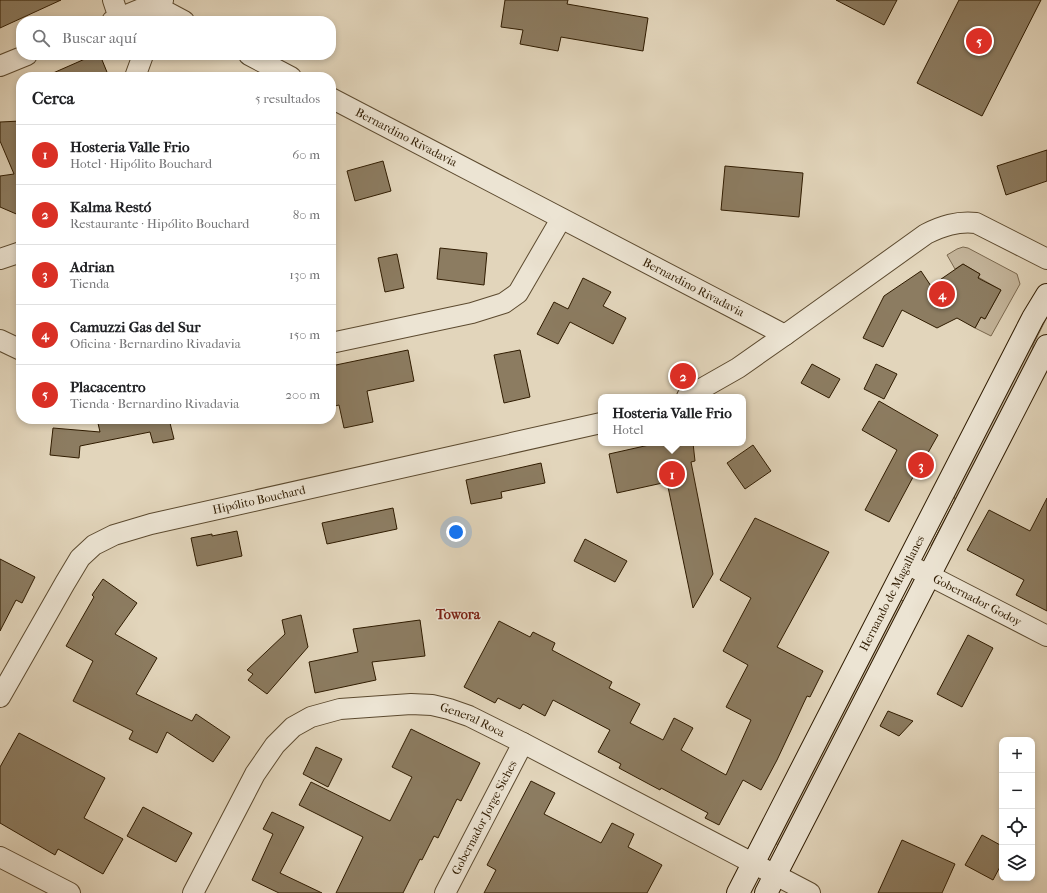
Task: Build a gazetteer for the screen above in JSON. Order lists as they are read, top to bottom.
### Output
{
  "streets": {
    "main road": ["Hernando de Magallanes"],
    "street": [
      "Bernardino Rivadavia",
      "Hipólito Bouchard",
      "Gobernador Godoy",
      "General Roca",
      "Gobernador Jorge Siches"
    ]
  },
  "crossings": [
    ["Hernando de Magallanes", "Gobernador Godoy"],
    ["Hernando de Magallanes", "General Roca"],
    ["General Roca", "Gobernador Jorge Siches"]
  ],
  "districts": ["Towora"],
  "page": {
    "search": "Buscar aquí",
    "pins": [
      "5",
      "4",
      "2",
      "3",
      "1"
    ],
    "heading": ["Cerca", "5 resultados"],
    "list": [
      {
        "mark": "1",
        "name": "Hosteria Valle Frio",
        "note": "Hotel · Hipólito Bouchard",
        "value": "60 m"
      },
      {
        "mark": "2",
        "name": "Kalma Restó",
        "note": "Restaurante · Hipólito Bouchard",
        "value": "80 m"
      },
      {
        "mark": "3",
        "name": "Adrian",
        "note": "Tienda",
        "value": "130 m"
      },
      {
        "mark": "4",
        "name": "Camuzzi Gas del Sur",
        "note": "Oficina · Bernardino Rivadavia",
        "value": "150 m"
      },
      {
        "mark": "5",
        "name": "Placacentro",
        "note": "Tienda · Bernardino Rivadavia",
        "value": "200 m"
      }
    ],
    "popup": ["Hosteria Valle Frio", "Hotel"],
    "map_buttons": ["+", "−"]
  }
}
